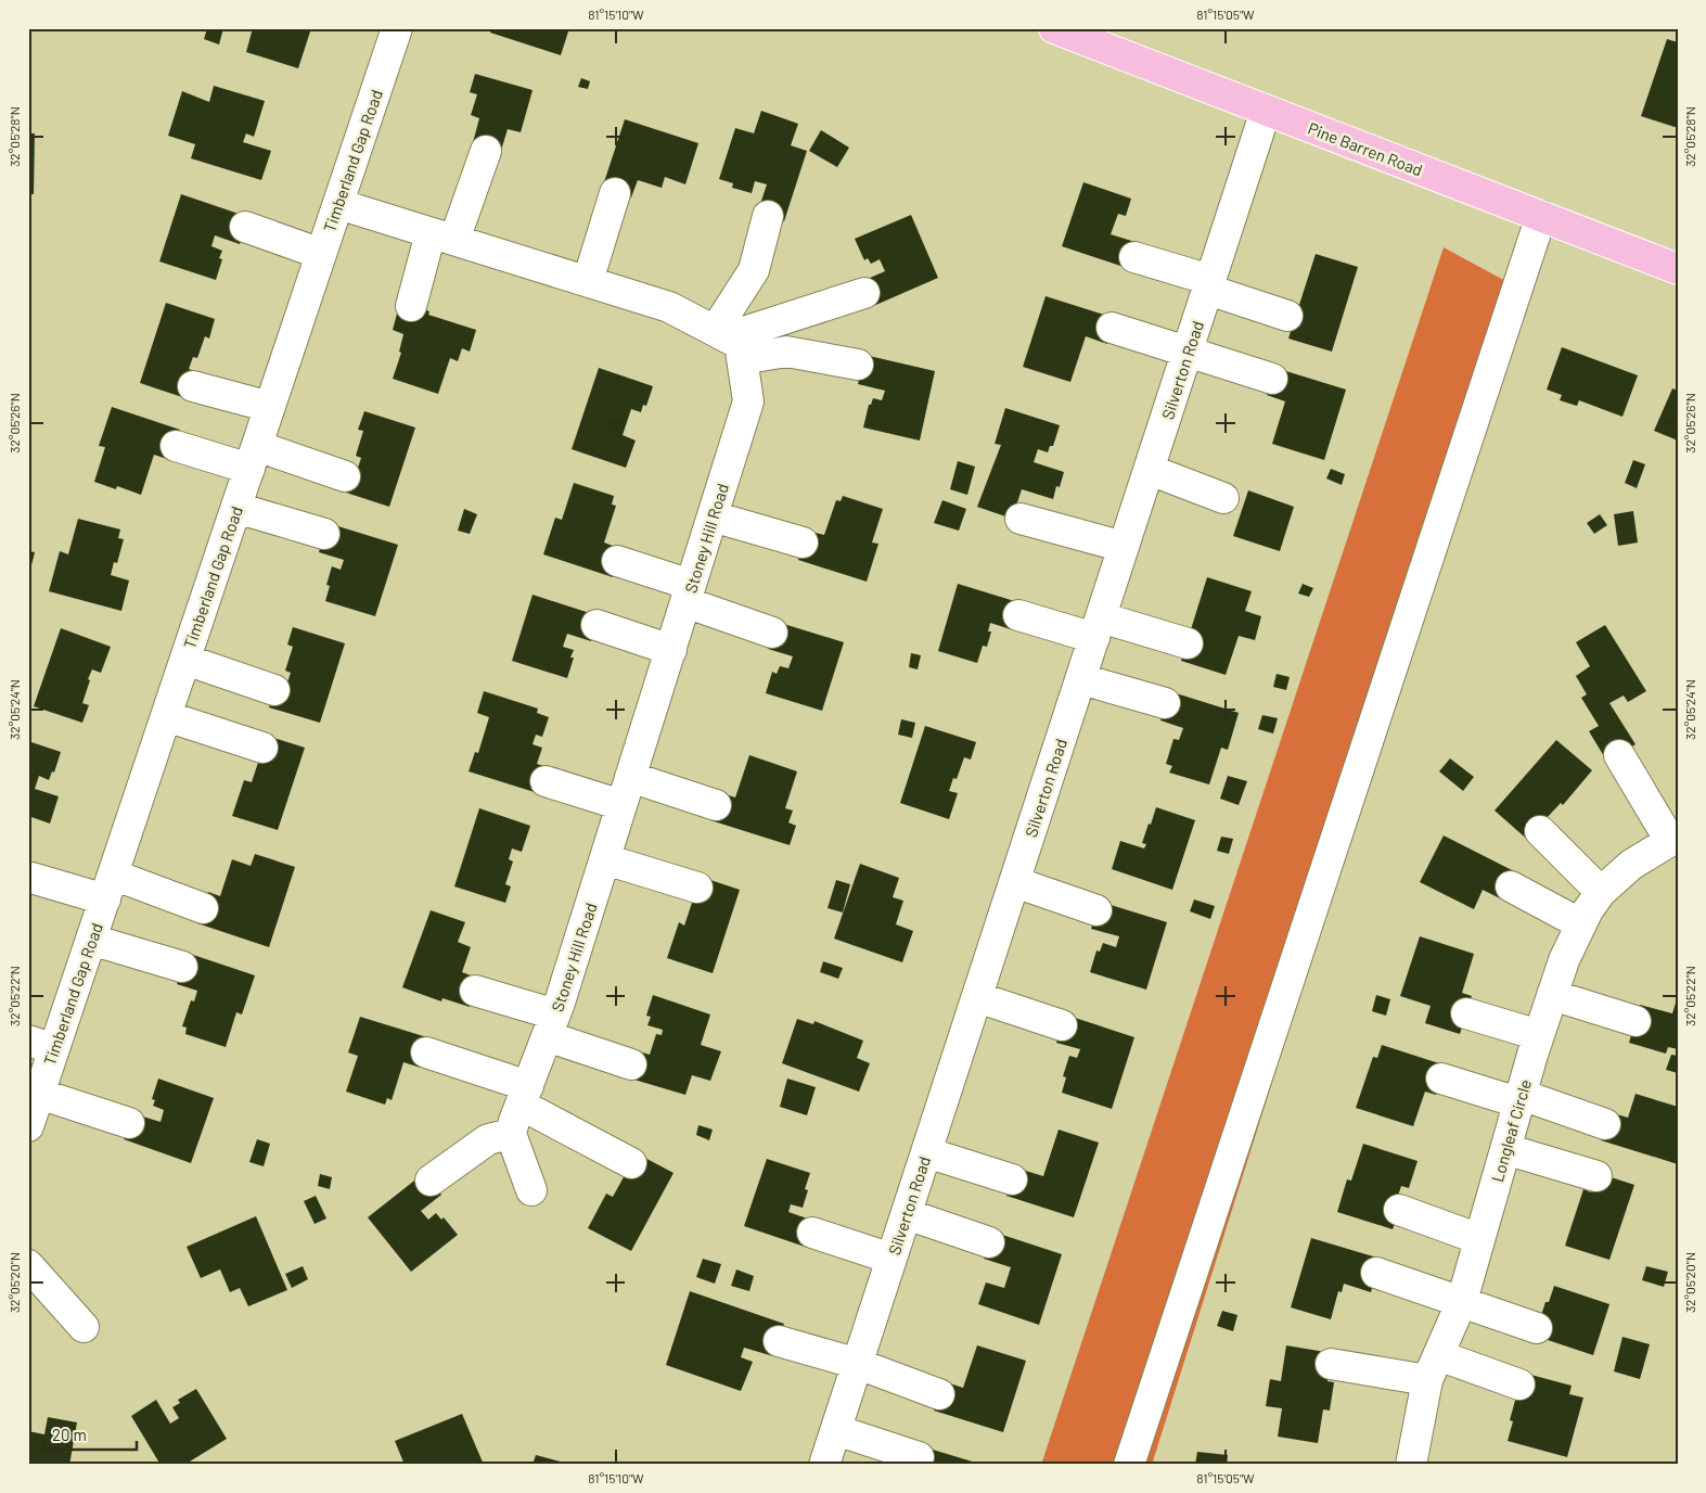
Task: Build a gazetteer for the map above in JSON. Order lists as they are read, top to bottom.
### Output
{
  "streets": {
    "main road": ["Pine Barren Road"],
    "street": [
      "Timberland Gap Road",
      "Silverton Road",
      "Stoney Hill Road",
      "Longleaf Circle"
    ]
  },
  "crossings": [
    ["Pine Barren Road", "Silverton Road"]
  ],
  "scale_bar": "20 m",
  "coordinates": [
    "81°15'10\"W",
    "81°15'05\"W",
    "32°05'28\"N",
    "32°05'26\"N",
    "32°05'24\"N",
    "32°05'22\"N",
    "32°05'20\"N"
  ]
}
